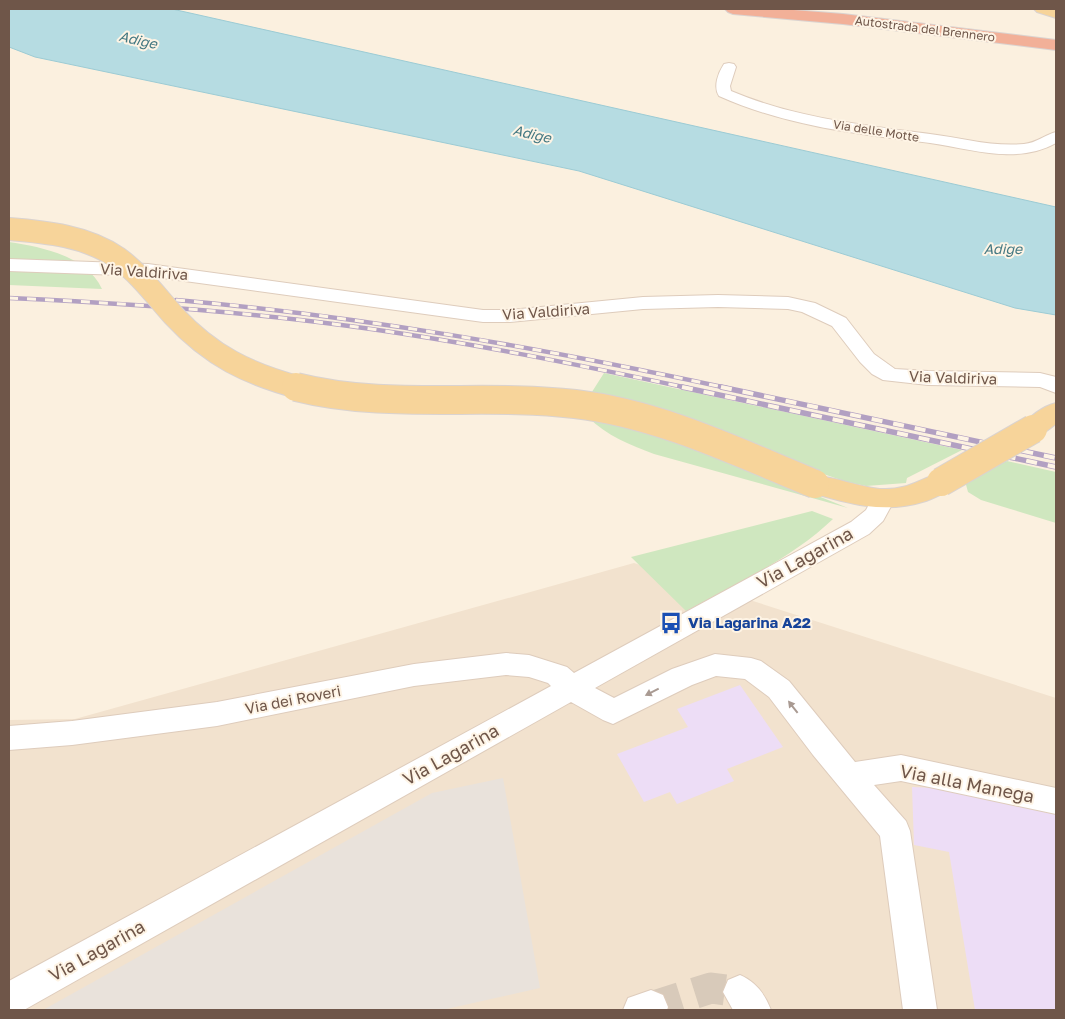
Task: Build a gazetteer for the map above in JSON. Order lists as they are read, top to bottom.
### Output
{
  "streets": {
    "highway": ["Autostrada del Brennero"],
    "street": [
      "Via delle Motte",
      "Via Valdiriva",
      "Via Lagarina",
      "Via dei Roveri",
      "Via alla Manega"
    ]
  },
  "crossings": [
    ["Via Lagarina", "Via dei Roveri"],
    ["Via dei Roveri", "Via alla Manega"]
  ],
  "water": ["Adige"],
  "places": {
    "bus stop": ["Via Lagarina A22"]
  }
}
